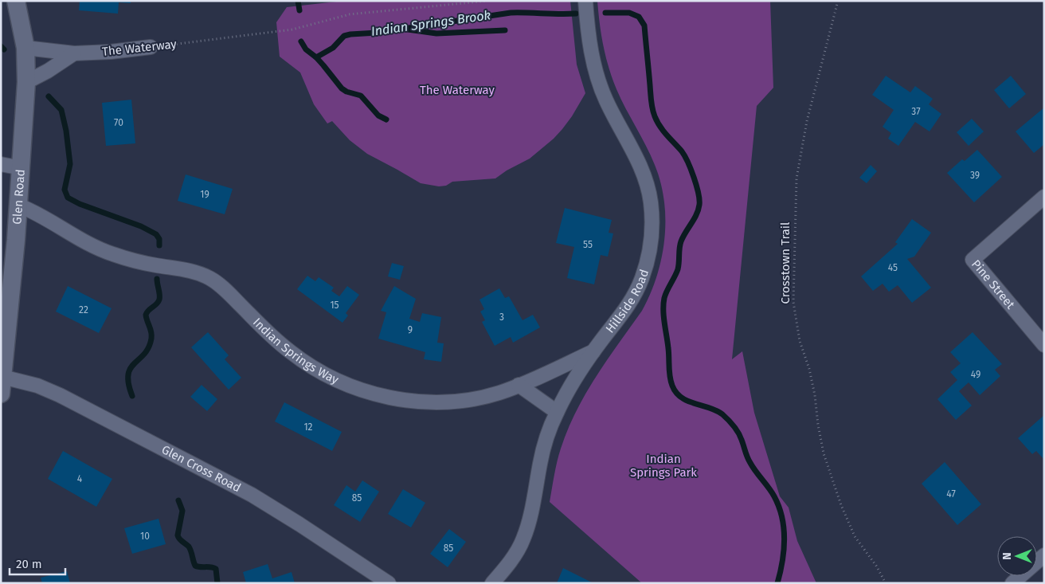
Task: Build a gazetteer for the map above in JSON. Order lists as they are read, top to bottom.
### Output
{
  "streets": {
    "street": [
      "The Waterway",
      "Glen Road",
      "Pine Street",
      "Hillside Road",
      "Indian Springs Way",
      "Glen Cross Road"
    ],
    "path": ["Crosstown Trail"]
  },
  "crossings": [
    ["The Waterway", "Glen Road"],
    ["Glen Road", "Indian Springs Way"],
    ["Glen Road", "Glen Cross Road"],
    ["Hillside Road", "Indian Springs Way"]
  ],
  "water": ["Indian Springs Brook"],
  "parks": ["The Waterway", "Indian Springs Park"],
  "house_numbers": [
    "37",
    "70",
    "39",
    "19",
    "55",
    "45",
    "15",
    "22",
    "3",
    "9",
    "49",
    "12",
    "4",
    "47",
    "85",
    "10",
    "85"
  ],
  "scale_bar": "20 m",
  "north": "left"
}
